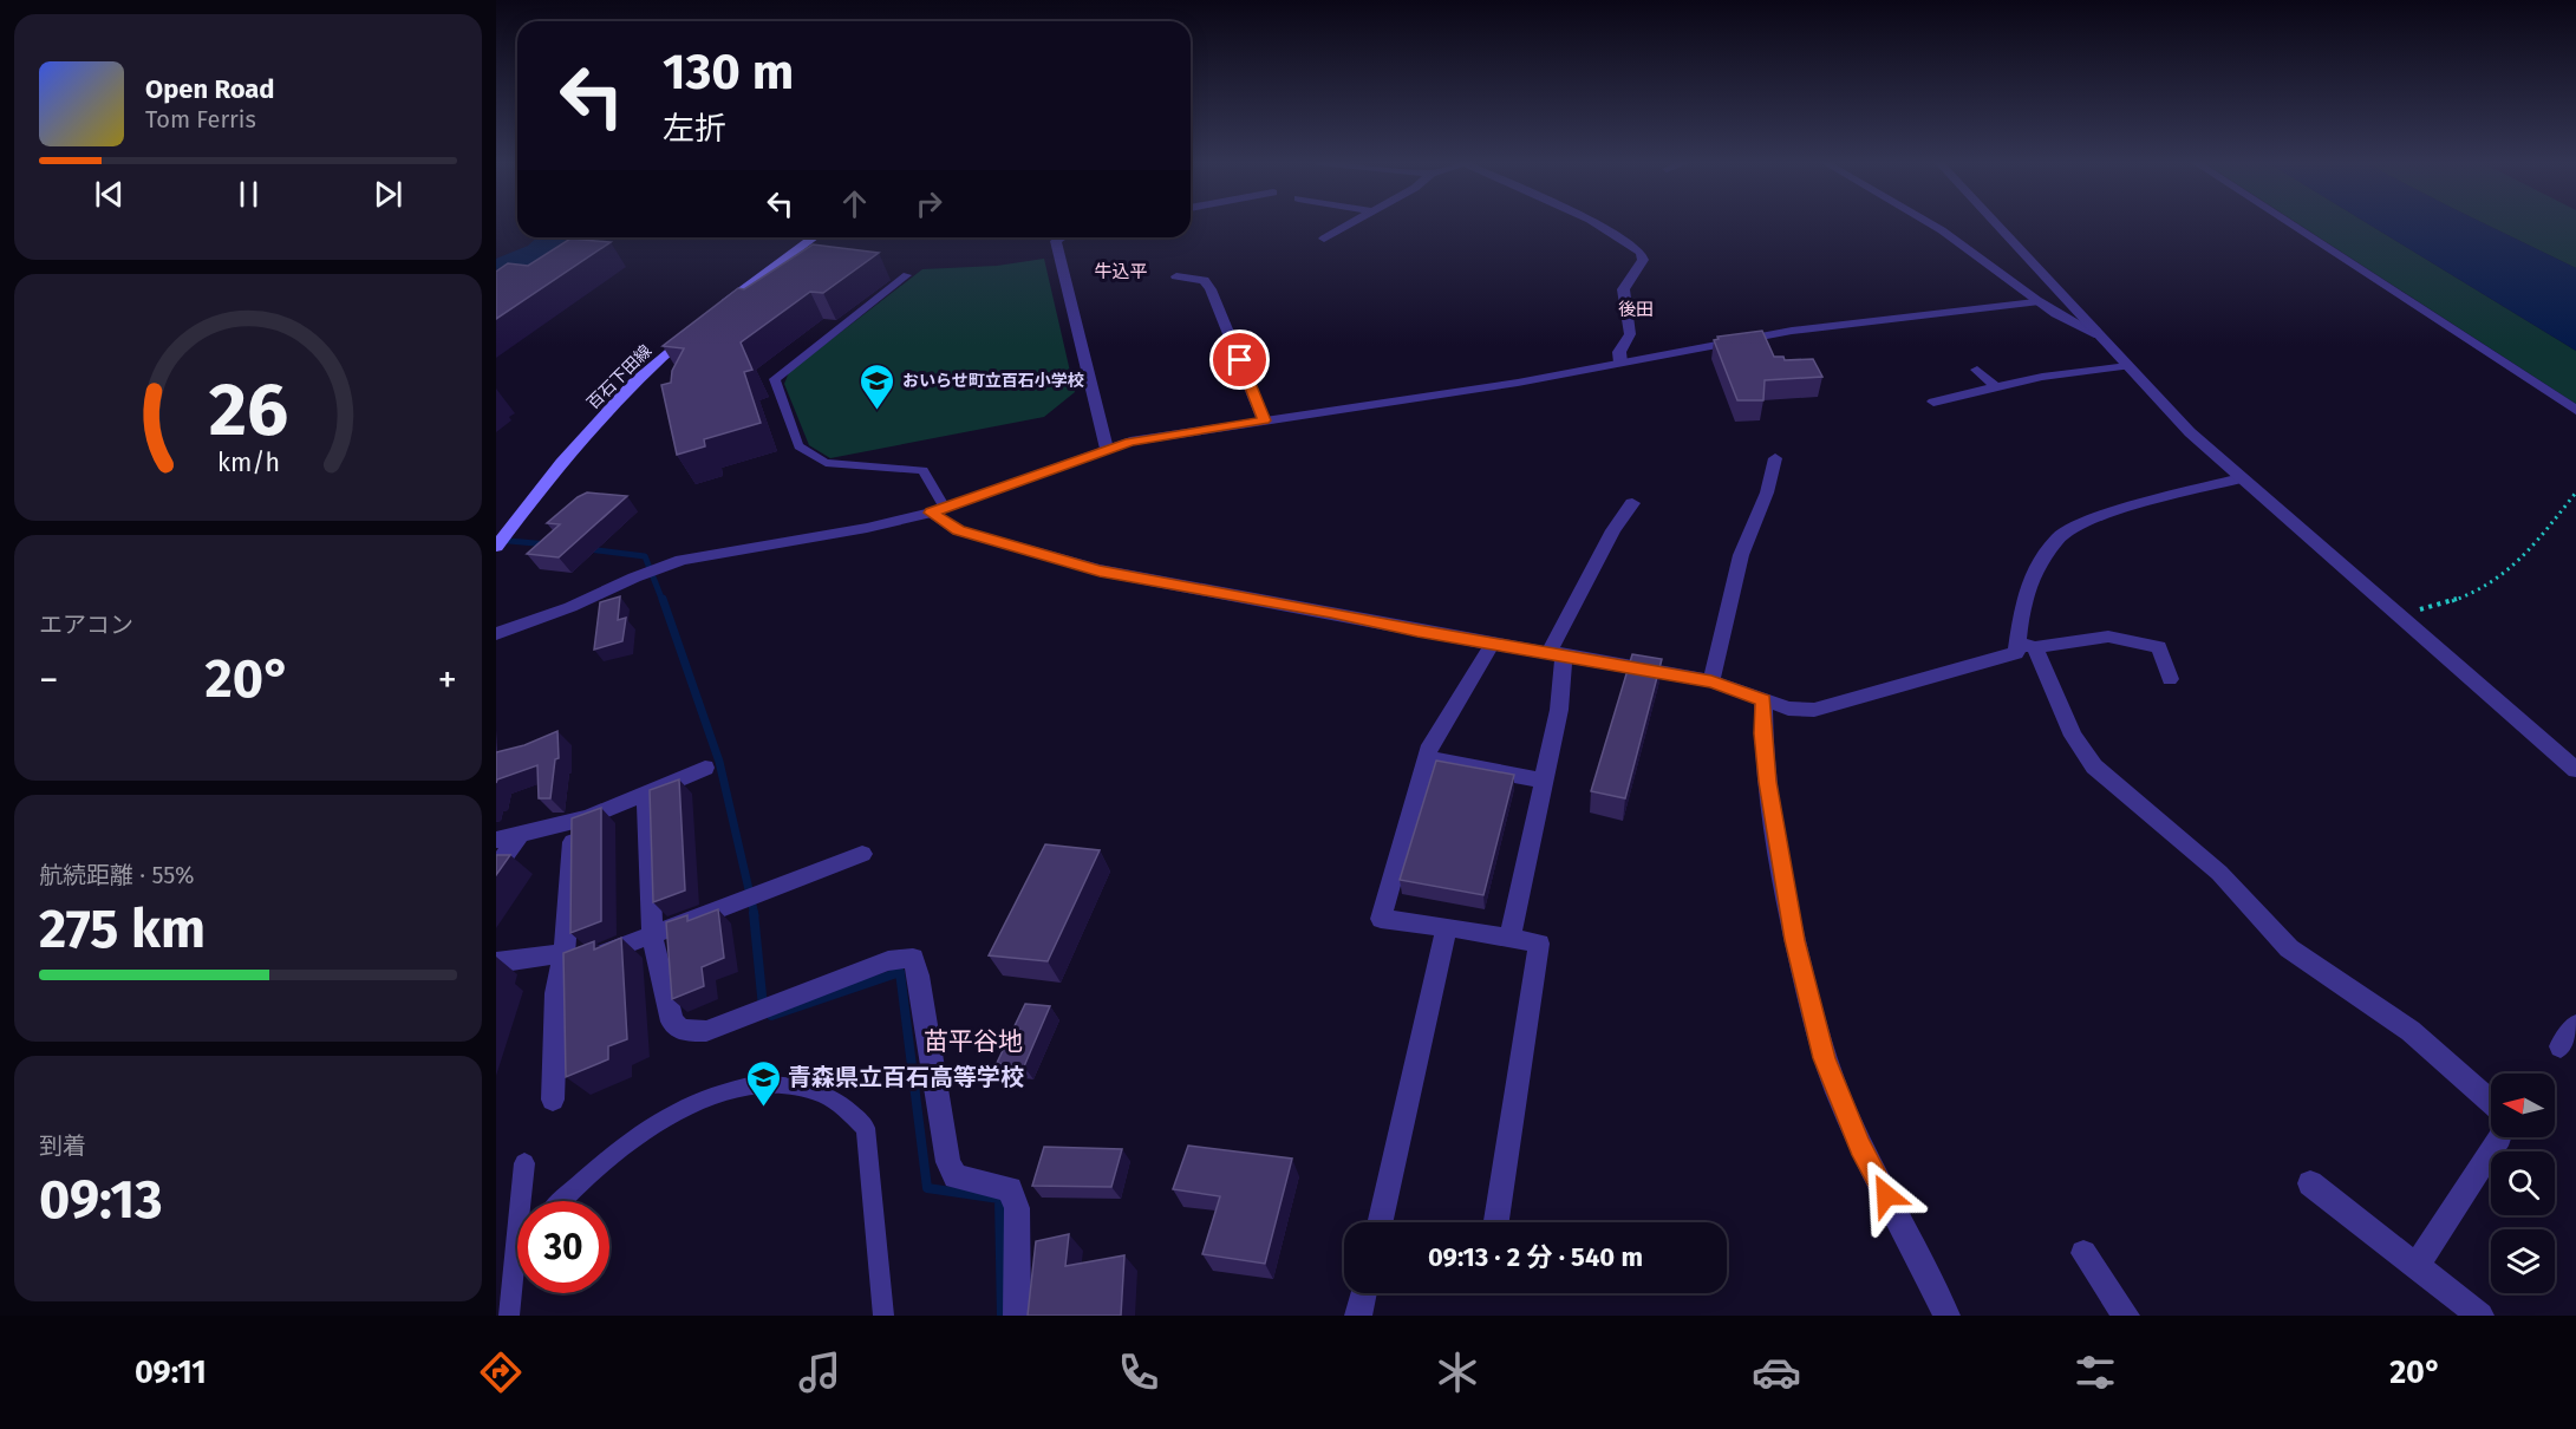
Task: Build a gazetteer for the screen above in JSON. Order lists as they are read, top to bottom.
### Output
{
  "streets": {
    "main road": ["百石下田線"]
  },
  "districts": ["牛込平", "後田", "苗平谷地"],
  "places": {
    "school or university": ["おいらせ町立百石小学校", "青森県立百石高等学校"]
  },
  "north": "left",
  "page": {
    "turn": ["130 m", "左折"],
    "song": ["Open Road", "Tom Ferris"],
    "tile": [
      "エアコン",
      ["航続距離 · 55%", "275 km"],
      ["到着", "09:13"]
    ],
    "heat": ["−", "20°", "+"],
    "limit": "30",
    "trip": "09:13 · 2 分 · 540 m",
    "tabs": ["09:11", "20°"],
    "gauge": ["26", "km/h"]
  }
}
